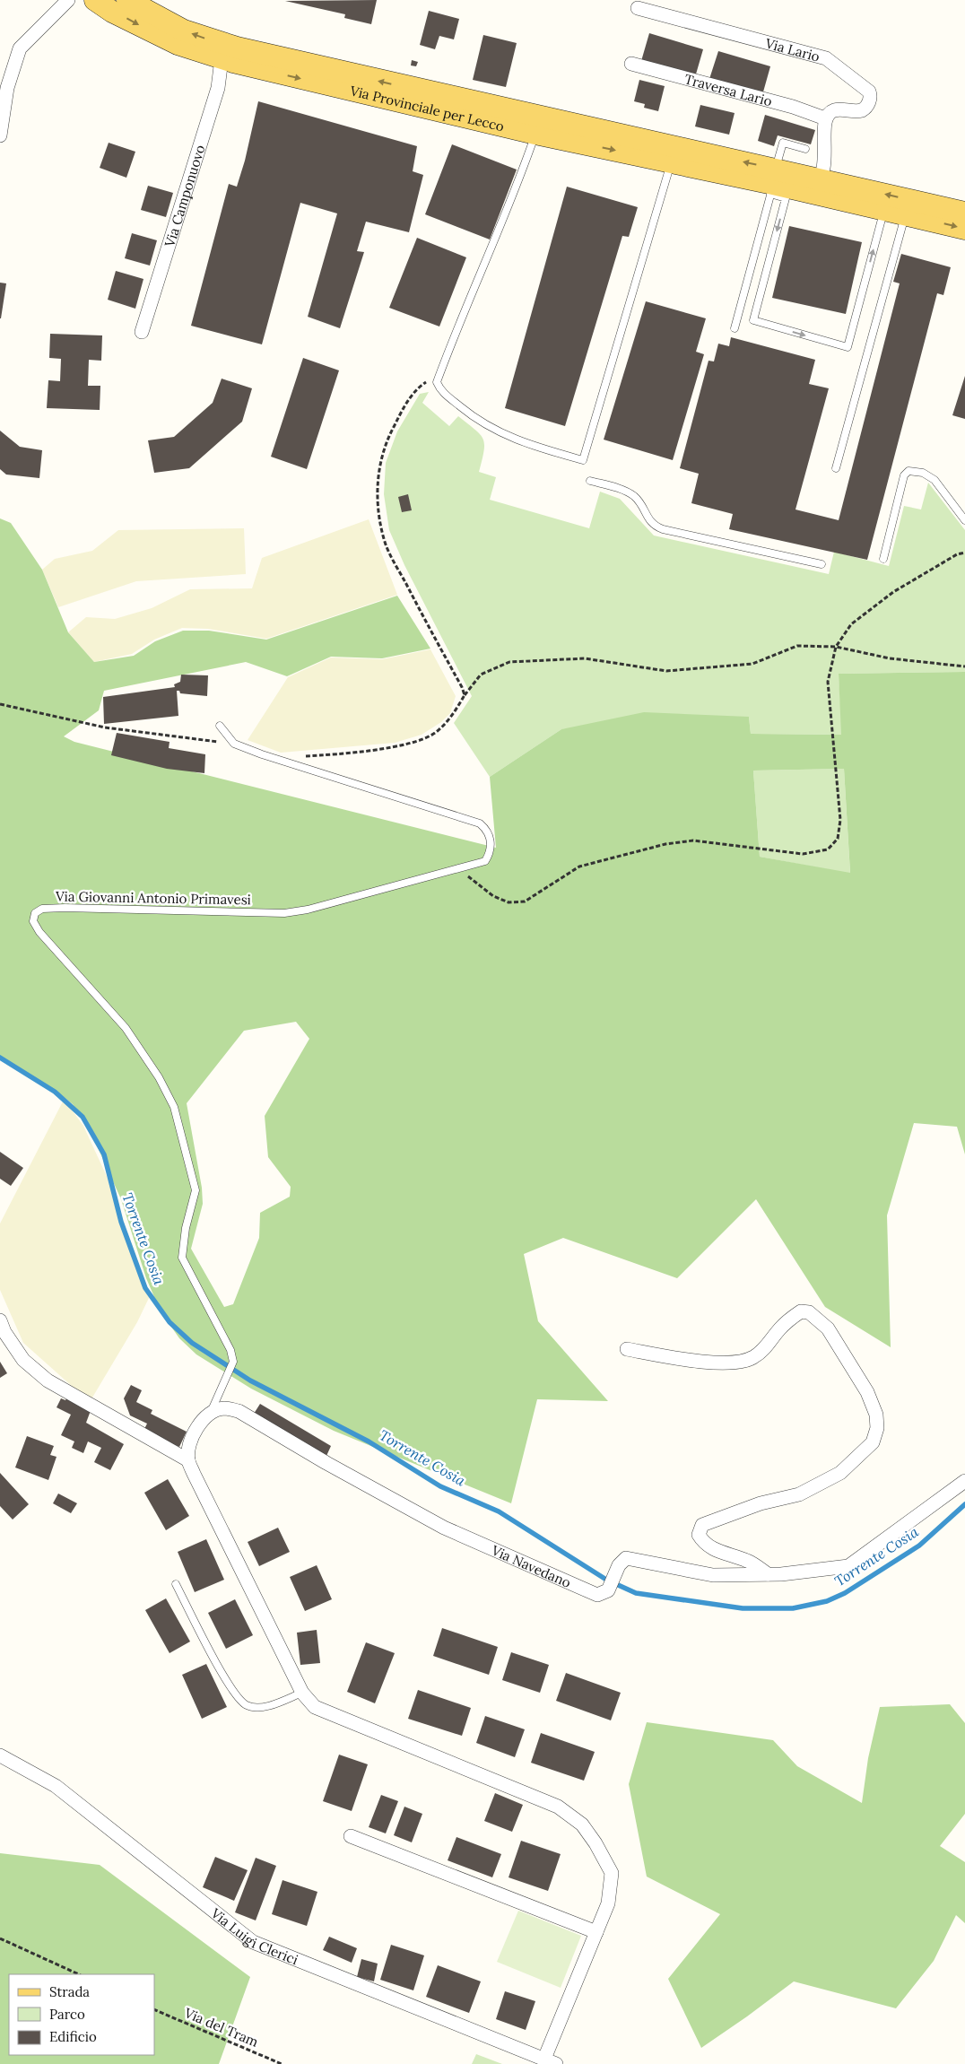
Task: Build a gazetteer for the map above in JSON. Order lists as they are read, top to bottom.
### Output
{
  "streets": {
    "main road": ["Via Provinciale per Lecco"],
    "street": [
      "Via Lario",
      "Traversa Lario",
      "Via Camponuovo",
      "Via Navedano",
      "Via Luigi Clerici"
    ],
    "lane": ["Via Giovanni Antonio Primavesi"],
    "path": ["Via del Tram"]
  },
  "crossings": [
    ["Via Lario", "Traversa Lario"],
    ["Via Provinciale per Lecco", "Via Camponuovo"],
    ["Via Giovanni Antonio Primavesi", "Via Navedano"]
  ],
  "water": ["Torrente Cosia"],
  "legend": ["Strada", "Parco", "Edificio"]
}
